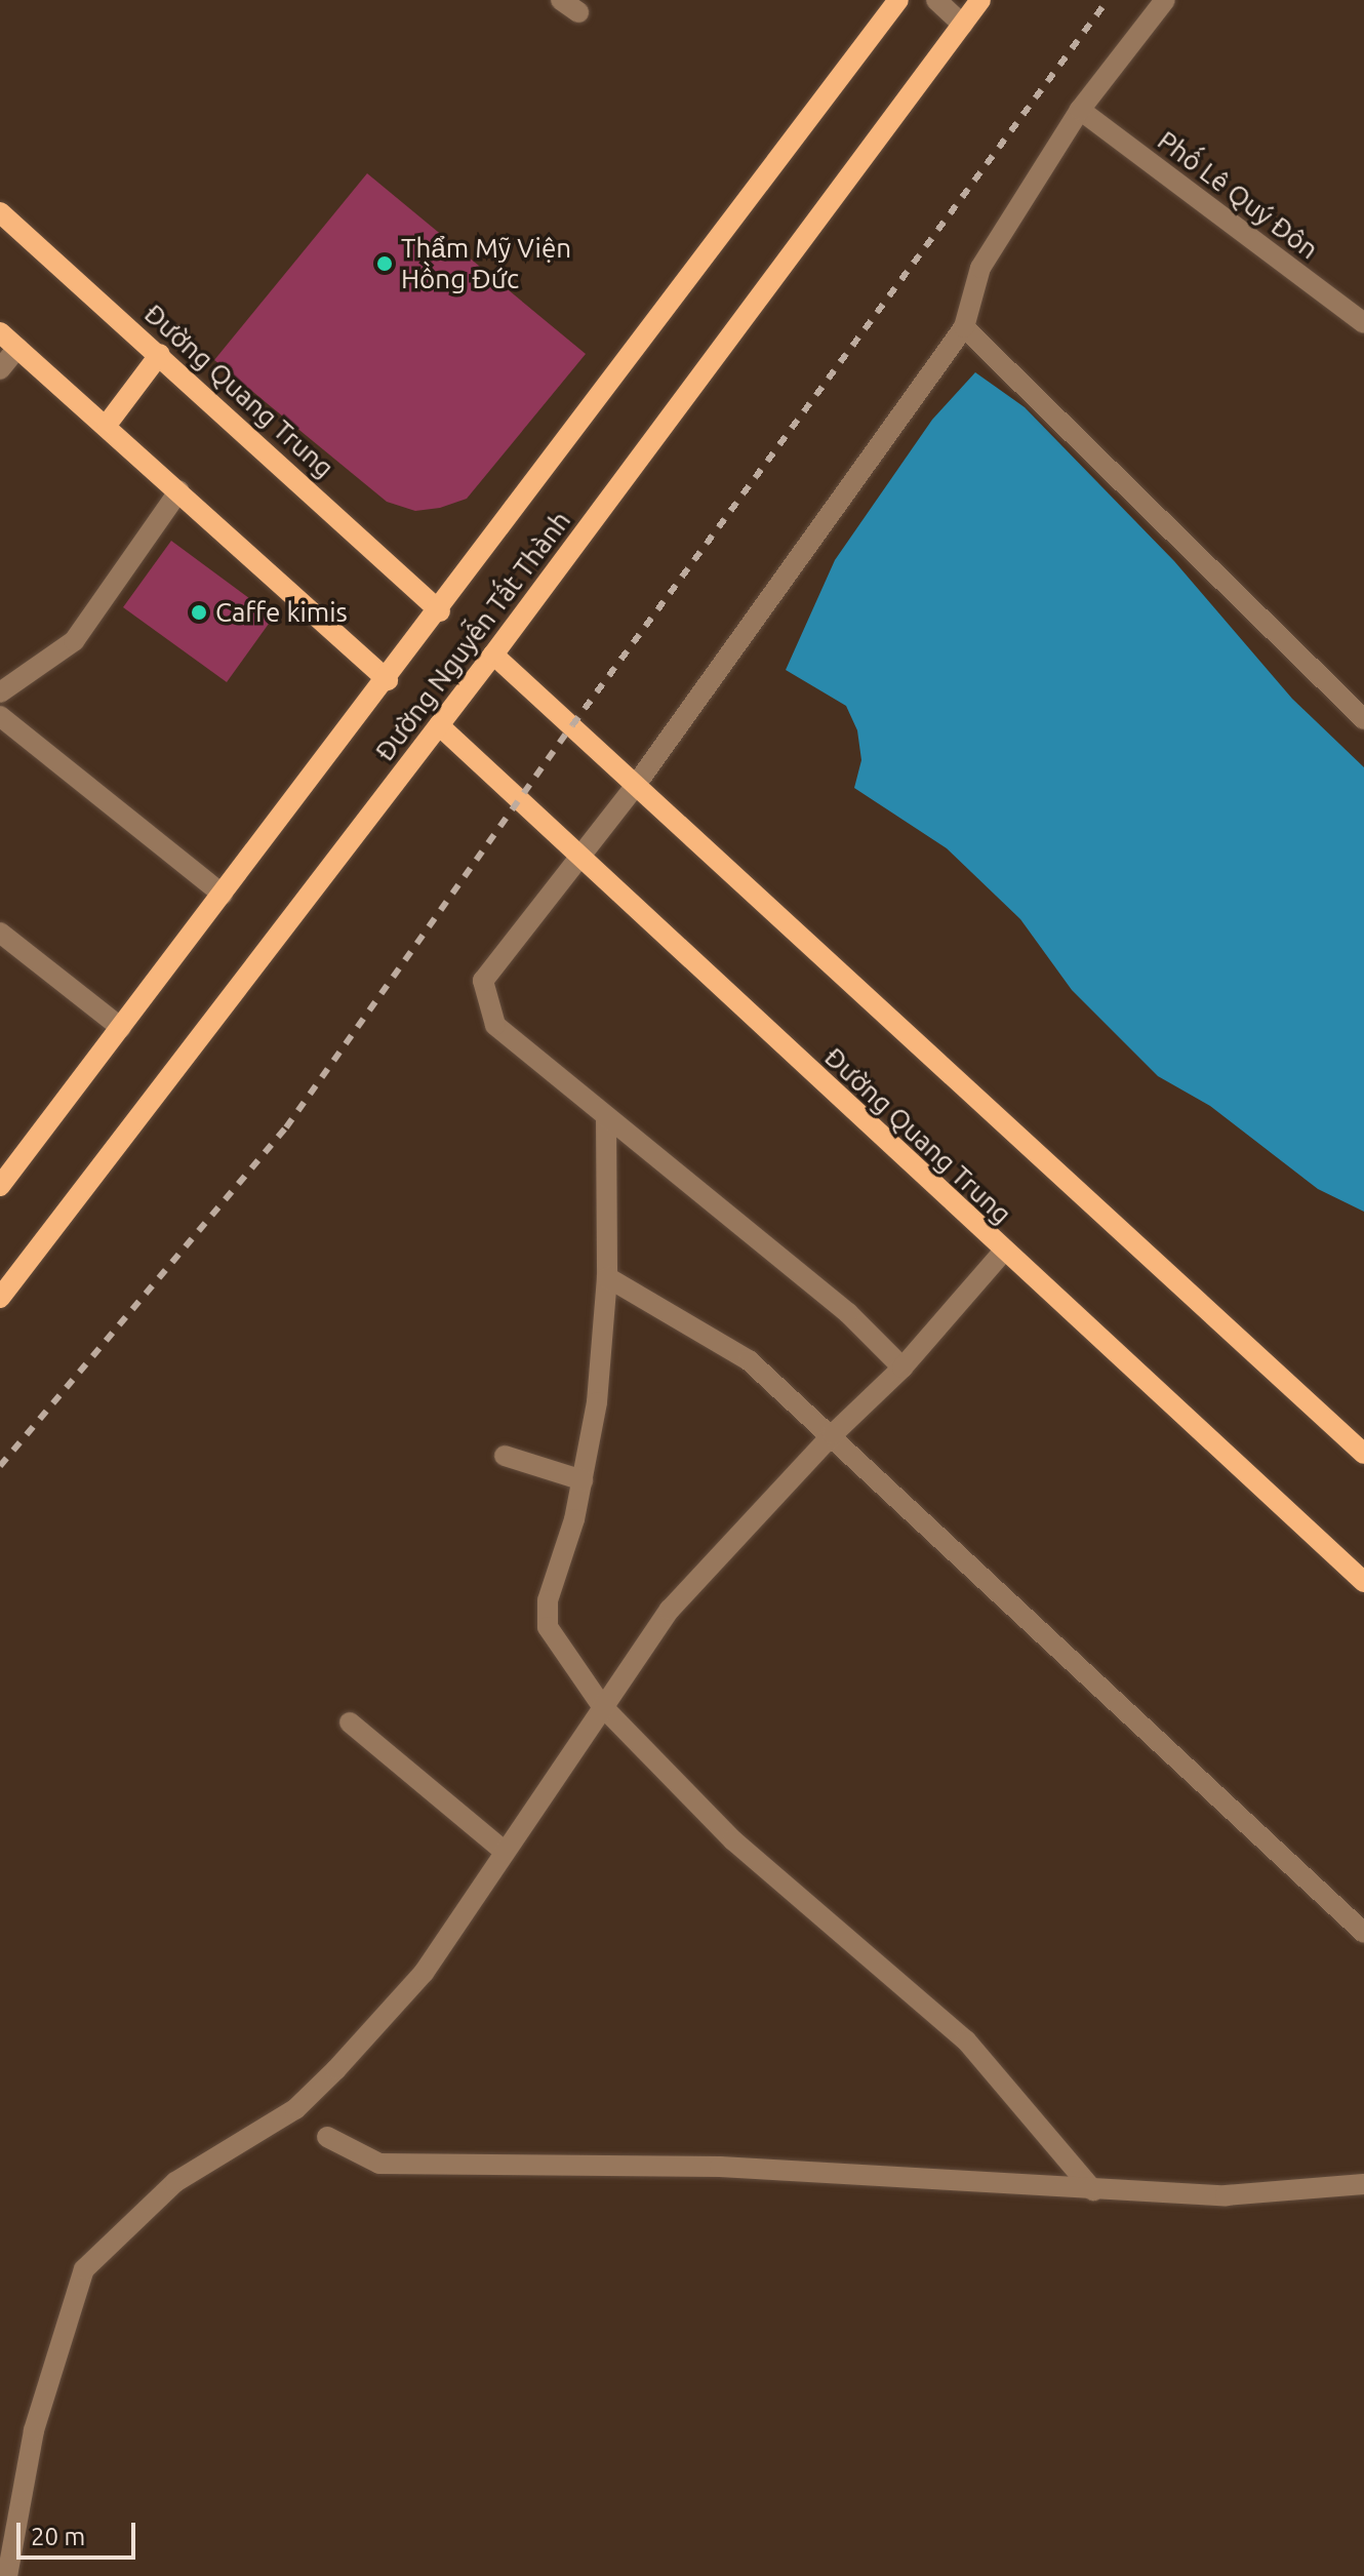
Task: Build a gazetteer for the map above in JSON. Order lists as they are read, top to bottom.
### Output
{
  "streets": {
    "main road": ["Đường Quang Trung", "Đường Nguyễn Tất Thành"],
    "street": ["Phố Lê Quý Đôn"]
  },
  "crossings": [
    ["Đường Quang Trung", "Đường Nguyễn Tất Thành"]
  ],
  "places": ["Thẩm Mỹ Viện Hồng Đức", "Caffe kimis"],
  "scale_bar": "20 m"
}
